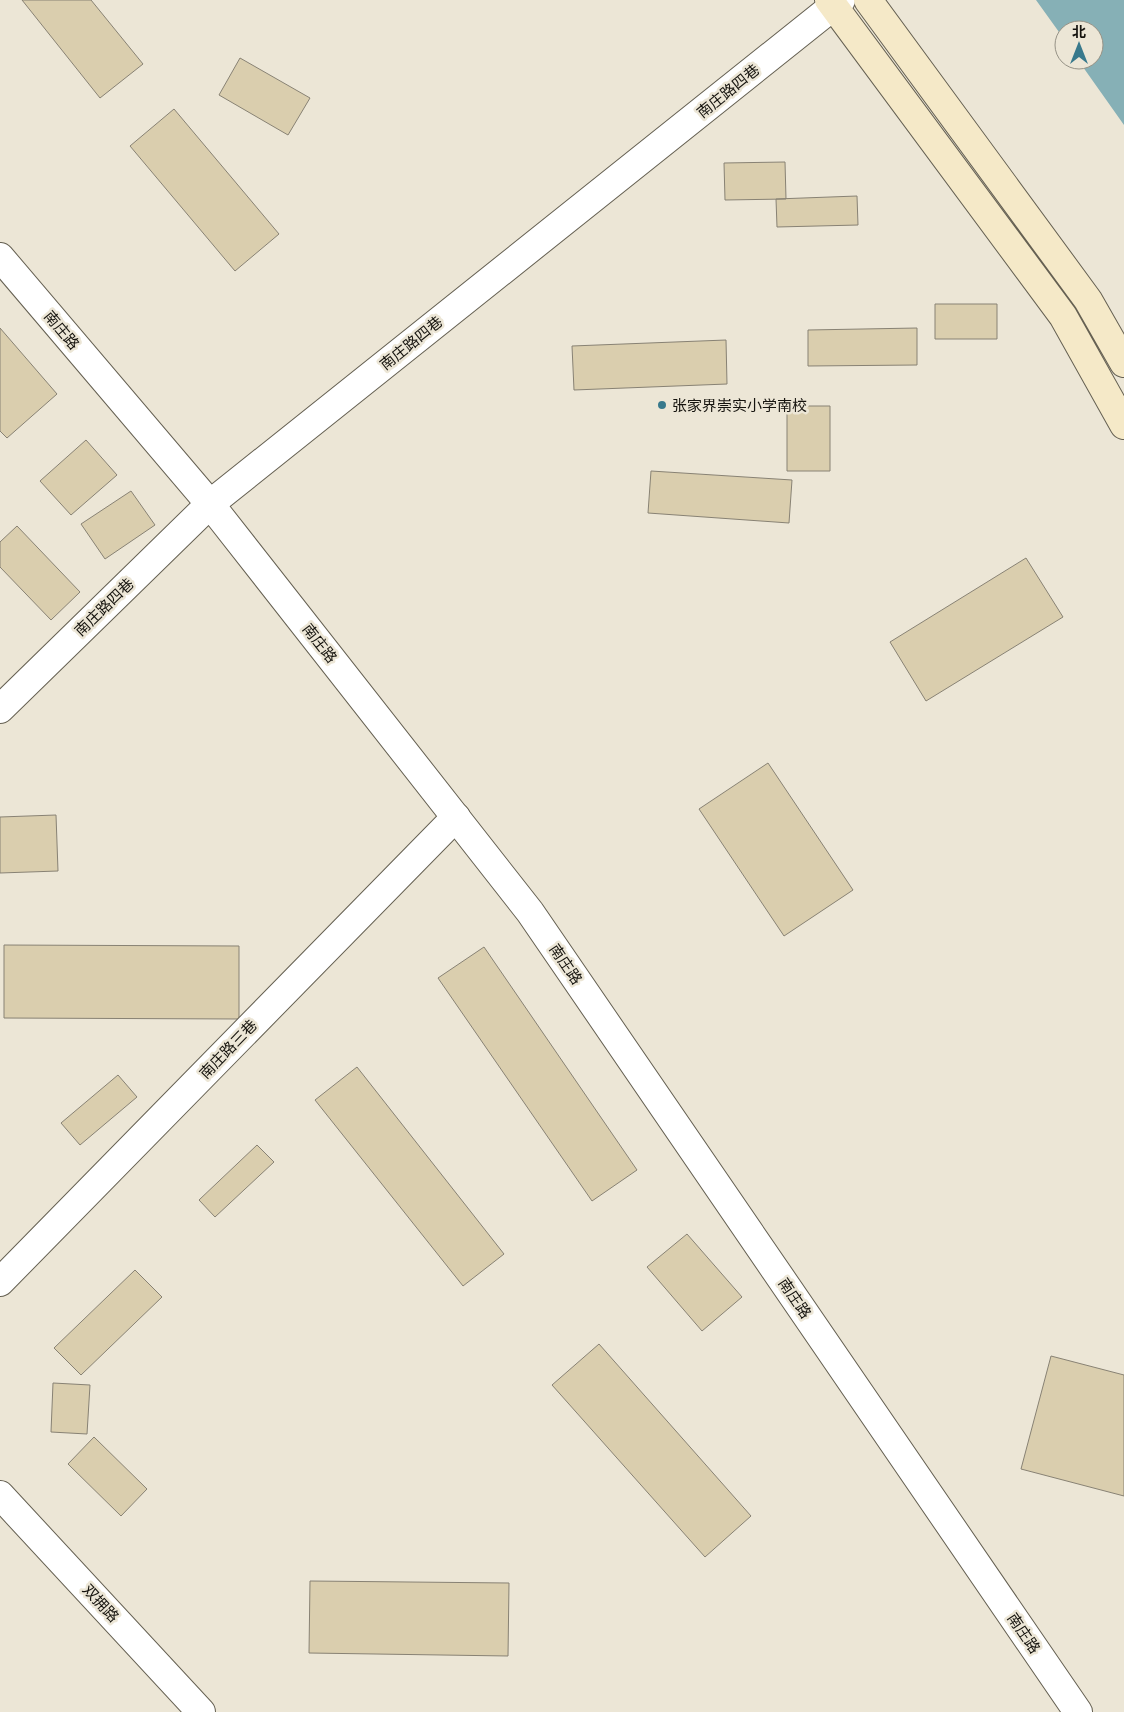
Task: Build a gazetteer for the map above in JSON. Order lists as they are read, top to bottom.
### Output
{
  "streets": {
    "street": [
      "南庄路四巷",
      "南庄路",
      "南庄路三巷",
      "双拥路"
    ]
  },
  "crossings": [
    ["南庄路四巷", "南庄路"],
    ["南庄路", "南庄路三巷"]
  ],
  "places": ["张家界崇实小学南校"],
  "north": "top"
}
